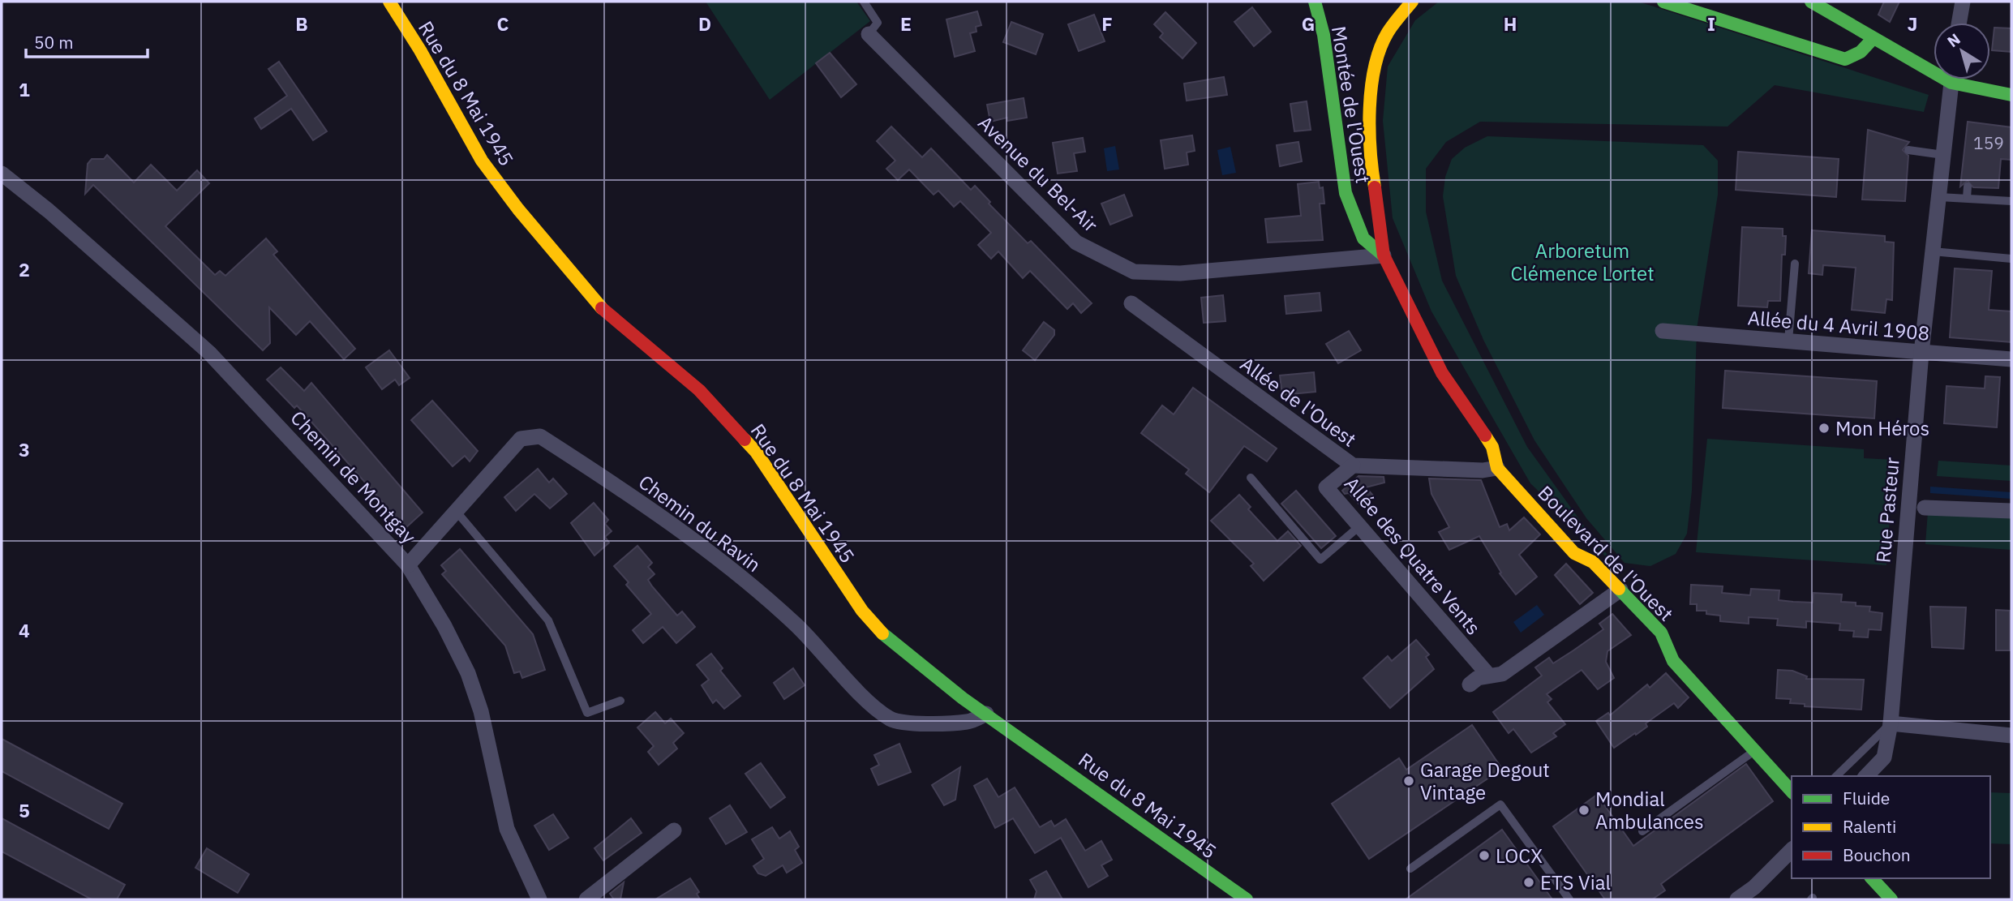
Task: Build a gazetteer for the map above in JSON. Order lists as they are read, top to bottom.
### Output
{
  "streets": {
    "street": [
      "Rue du 8 Mai 1945",
      "Montée de l'Ouest",
      "Avenue du Bel-Air",
      "Allée du 4 Avril 1908",
      "Allée de l'Ouest",
      "Chemin de Montgay",
      "Rue Pasteur",
      "Chemin du Ravin",
      "Boulevard de l'Ouest",
      "Allée des Quatre Vents"
    ]
  },
  "crossings": [
    ["Rue du 8 Mai 1945", "Chemin du Ravin"],
    ["Montée de l'Ouest", "Avenue du Bel-Air"],
    ["Montée de l'Ouest", "Boulevard de l'Ouest"],
    ["Avenue du Bel-Air", "Boulevard de l'Ouest"],
    ["Allée du 4 Avril 1908", "Rue Pasteur"],
    ["Allée de l'Ouest", "Boulevard de l'Ouest"],
    ["Allée de l'Ouest", "Allée des Quatre Vents"],
    ["Chemin de Montgay", "Chemin du Ravin"]
  ],
  "parks": ["Arboretum Clémence Lortet"],
  "places": [
    "Mon Héros",
    "Garage Degout Vintage",
    "Mondial Ambulances",
    "LOCX",
    "ETS Vial"
  ],
  "house_numbers": ["159"],
  "legend": ["Fluide", "Ralenti", "Bouchon"],
  "scale_bar": "50 m",
  "north": "top left",
  "grid": {
    "columns": [
      "B",
      "C",
      "D",
      "E",
      "F",
      "G",
      "H",
      "I",
      "J"
    ],
    "rows": [
      "1",
      "2",
      "3",
      "4",
      "5"
    ]
  }
}
